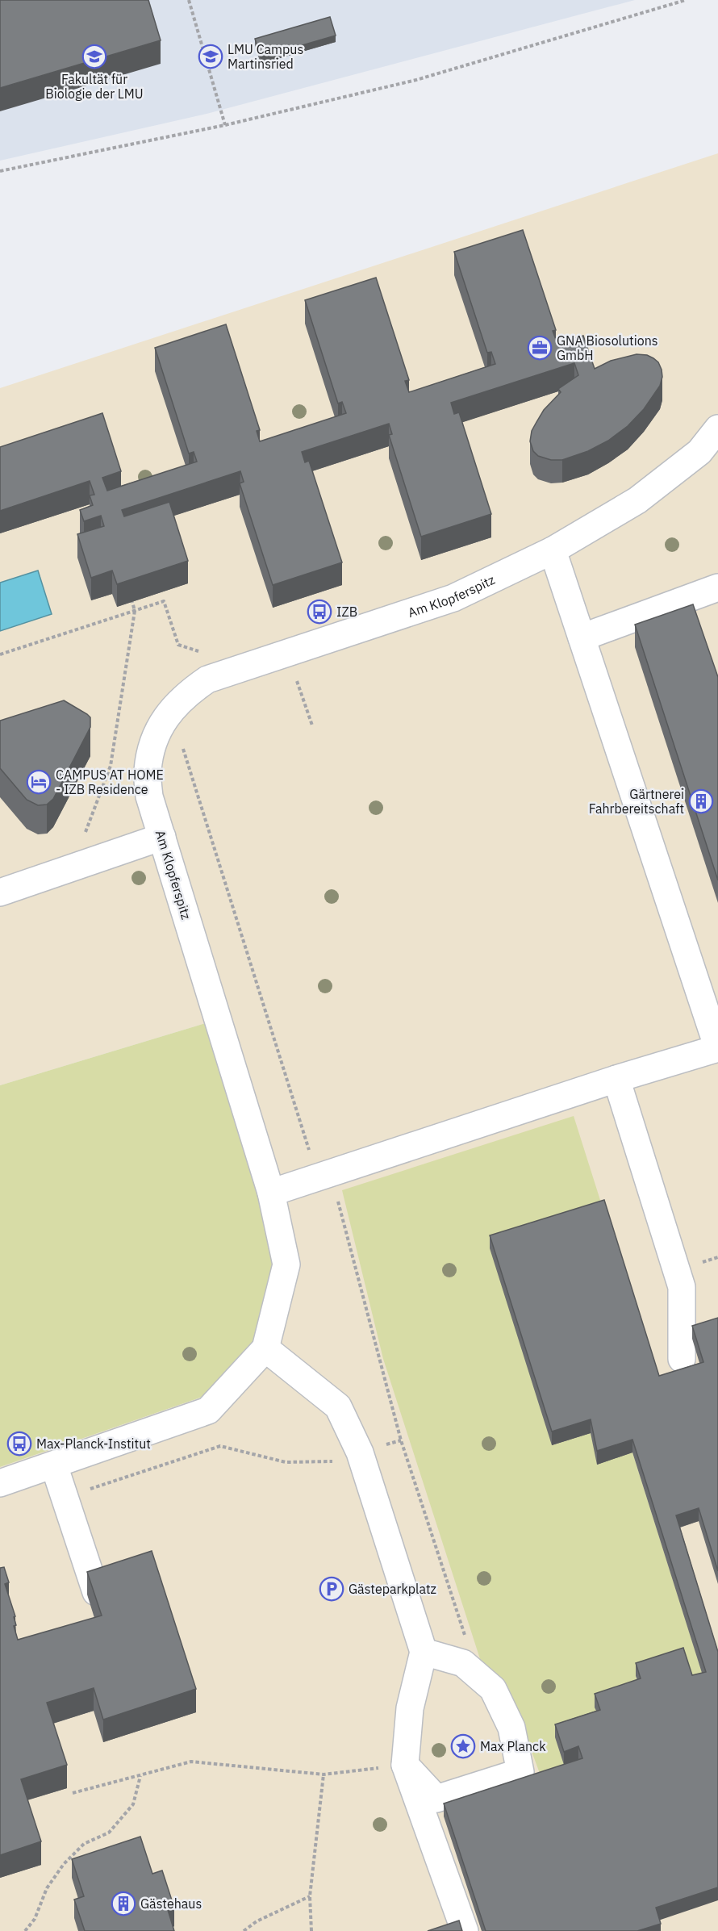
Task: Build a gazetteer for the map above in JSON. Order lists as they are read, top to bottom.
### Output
{
  "streets": {
    "street": ["Am Klopferspitz"]
  },
  "places": {
    "school or university": ["Fakultät für Biologie der LMU", "LMU Campus Martinsried"],
    "office": ["GNA Biosolutions GmbH"],
    "bus stop": ["IZB", "Max-Planck-Institut"],
    "hotel": ["CAMPUS AT HOME - IZB Residence"],
    "building": ["Gärtnerei Fahrbereitschaft", "Gästehaus"],
    "parking": ["Gästeparkplatz"],
    "place": ["Max Planck"]
  }
}
